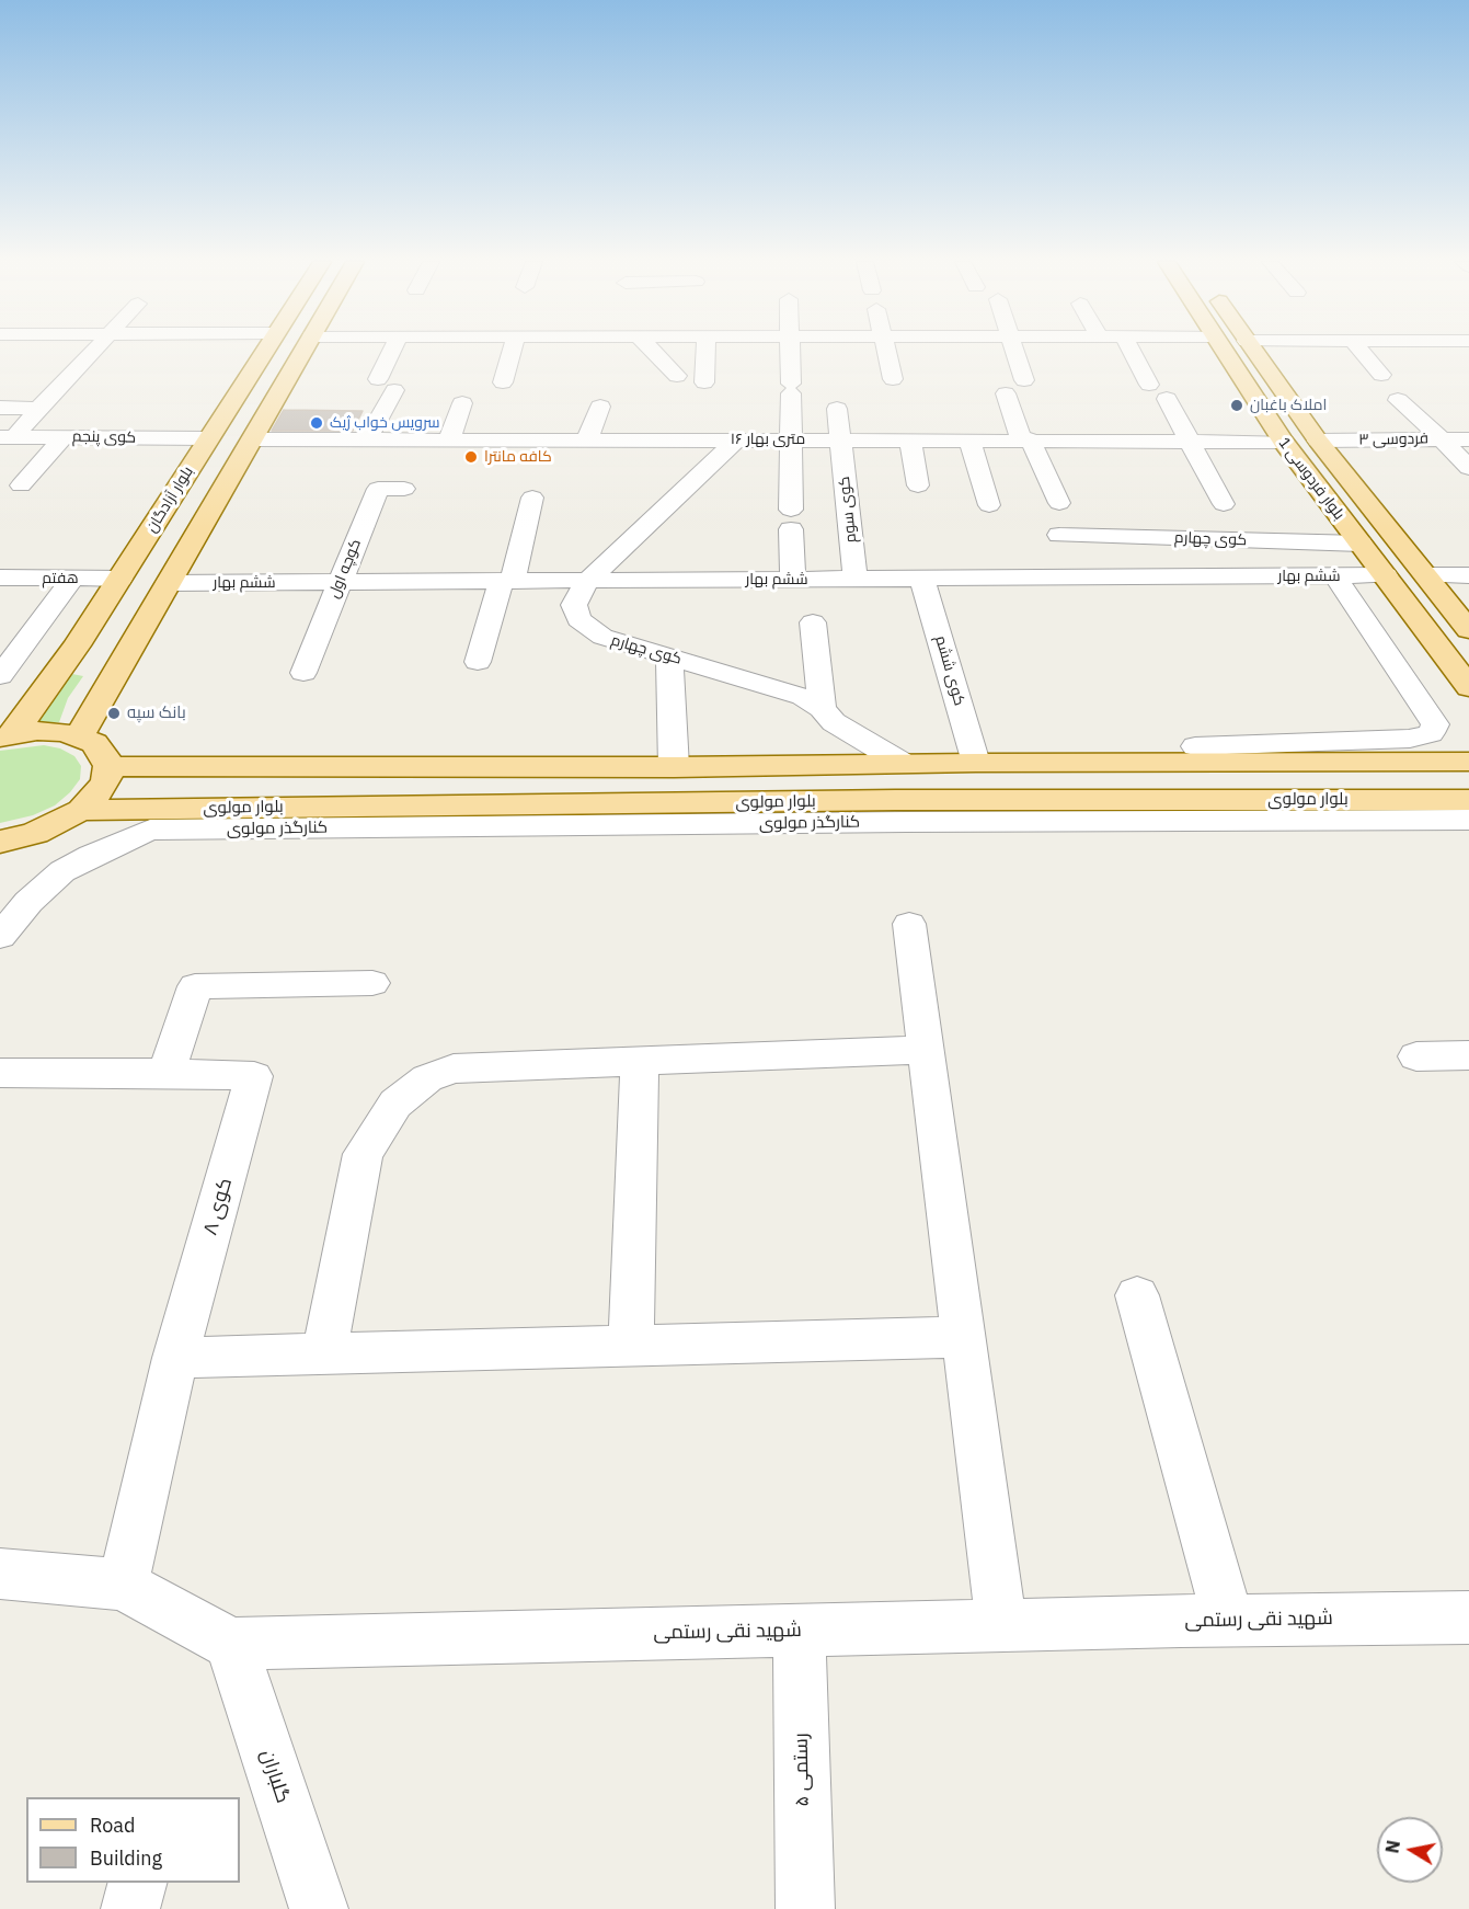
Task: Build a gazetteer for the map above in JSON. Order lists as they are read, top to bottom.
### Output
{
  "streets": {
    "main road": ["بلوار فردوسی 1", "بلوار آزادگان", "بلوار مولوی"],
    "street": [
      "کوی پنجم",
      "۱۶ متری بهار",
      "فردوسی ۳",
      "کوی سوم",
      "کوی چهارم",
      "کوچه اول",
      "ششم بهار",
      "هفتم",
      "کوی ششم",
      "کنارگذر مولوی",
      "کوی ۸",
      "شهید نقی رستمی",
      "رستمی ۵",
      "گلباران"
    ]
  },
  "crossings": [
    ["کوی پنجم", "بلوار آزادگان"],
    ["۱۶ متری بهار", "بلوار فردوسی 1"],
    ["۱۶ متری بهار", "کوی سوم"],
    ["۱۶ متری بهار", "کوی چهارم"],
    ["فردوسی ۳", "بلوار فردوسی 1"],
    ["بلوار فردوسی 1", "کوی چهارم"],
    ["بلوار فردوسی 1", "ششم بهار"],
    ["بلوار آزادگان", "هفتم"],
    ["کوی سوم", "ششم بهار"],
    ["کوی چهارم", "ششم بهار"],
    ["کوچه اول", "ششم بهار"],
    ["ششم بهار", "کوی ششم"],
    ["بلوار مولوی", "کنارگذر مولوی"],
    ["کوی ۸", "شهید نقی رستمی"],
    ["شهید نقی رستمی", "رستمی ۵"],
    ["شهید نقی رستمی", "گلباران"]
  ],
  "places": [
    "املاک باغبان",
    "سرویس خواب ژیک",
    "کافه مانترا",
    "بانک سپه"
  ],
  "legend": ["Road", "Building"],
  "north": "left"
}
